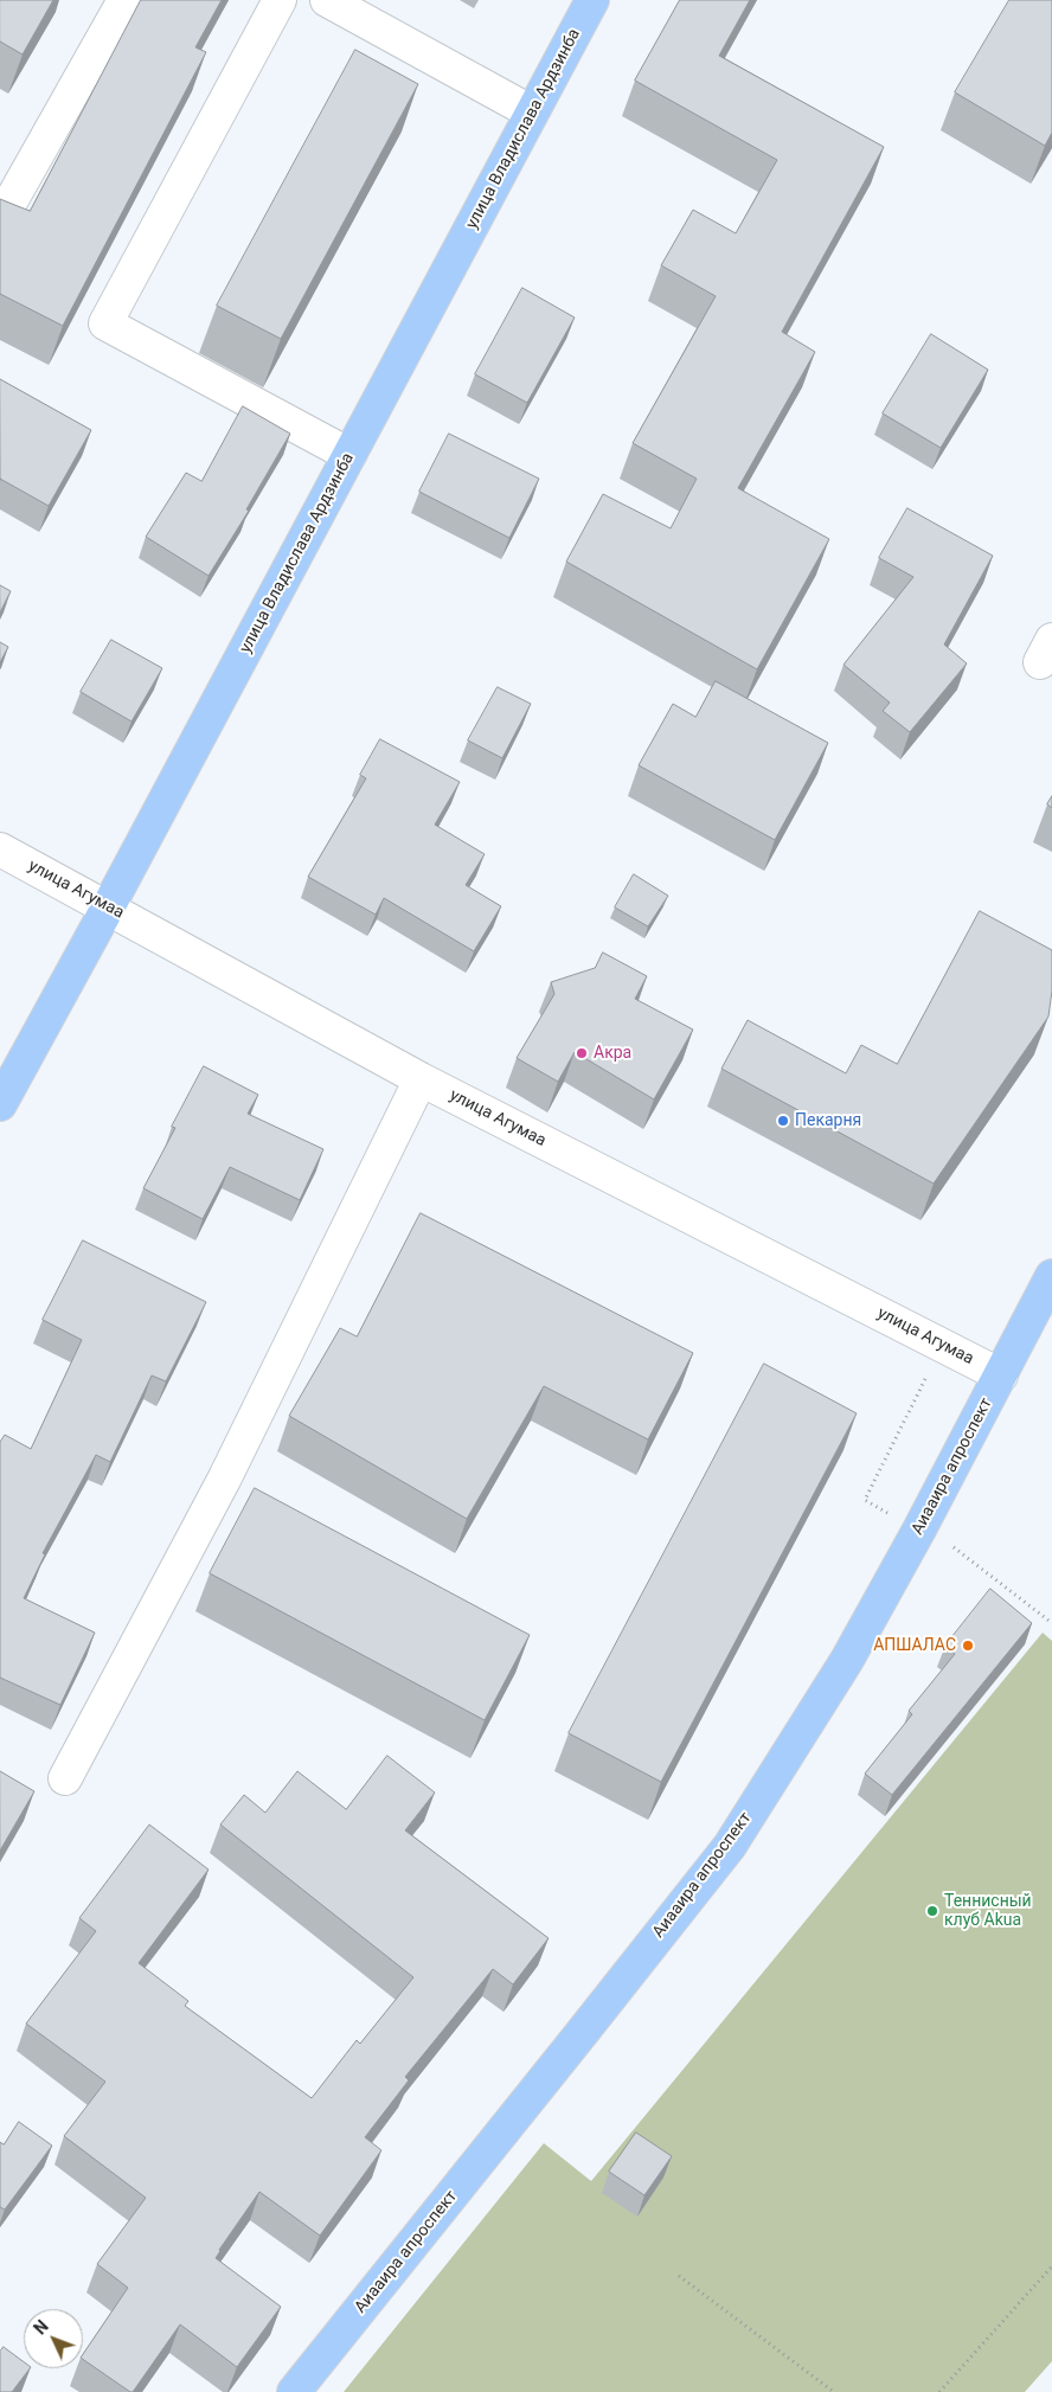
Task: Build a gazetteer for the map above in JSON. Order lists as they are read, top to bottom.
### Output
{
  "streets": {
    "main road": ["улица Владислава Ардзинба", "Аиааира апроспект"],
    "street": ["улица Агумаа"]
  },
  "crossings": [
    ["улица Владислава Ардзинба", "улица Агумаа"],
    ["улица Агумаа", "Аиааира апроспект"]
  ],
  "places": [
    "Акра",
    "Пекарня",
    "АПШАЛАС",
    "Теннисный клуб Akua"
  ],
  "north": "top left"
}
